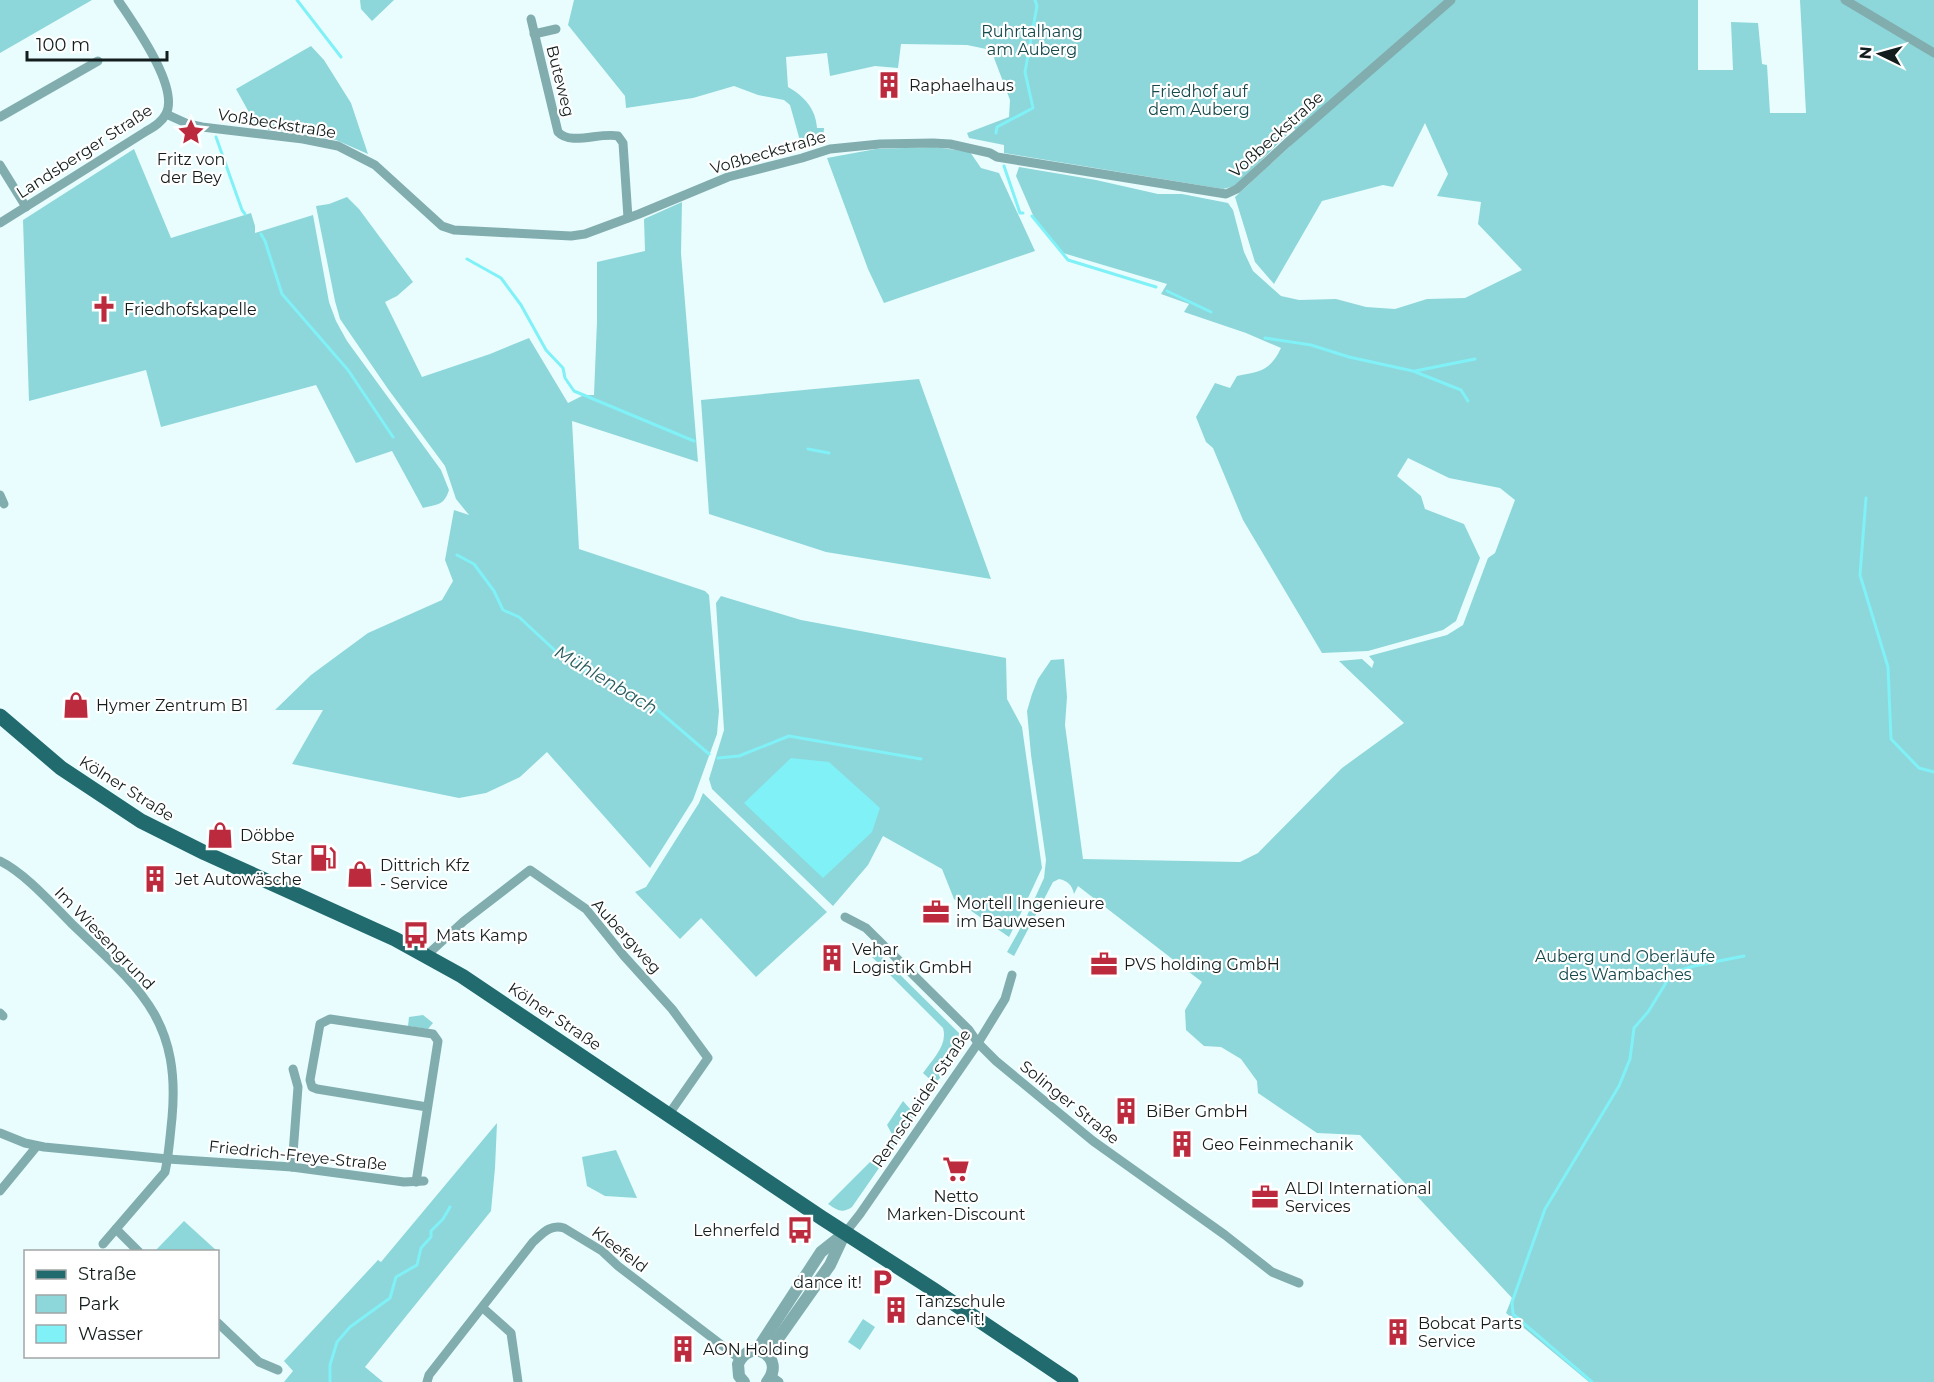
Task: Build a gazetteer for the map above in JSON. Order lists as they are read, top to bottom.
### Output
{
  "streets": {
    "main road": ["Kölner Straße"],
    "street": [
      "Buteweg",
      "Voßbeckstraße",
      "Landsberger Straße",
      "Aubergweg",
      "Im Wiesengrund",
      "Remscheider Straße",
      "Solinger Straße",
      "Friedrich-Freye-Straße",
      "Kleefeld"
    ]
  },
  "crossings": [
    ["Buteweg", "Voßbeckstraße"],
    ["Voßbeckstraße", "Landsberger Straße"],
    ["Kölner Straße", "Aubergweg"],
    ["Kölner Straße", "Remscheider Straße"],
    ["Im Wiesengrund", "Friedrich-Freye-Straße"],
    ["Remscheider Straße", "Solinger Straße"]
  ],
  "water": ["Mühlenbach"],
  "parks": ["Ruhrtalhang am Auberg", "Friedhof auf dem Auberg", "Auberg und Oberläufe des Wambaches"],
  "places": {
    "building": [
      "Raphaelhaus",
      "Jet Autowäsche",
      "Vehar Logistik GmbH",
      "BiBer GmbH",
      "Geo Feinmechanik",
      "Tanzschule dance it!",
      "Bobcat Parts Service",
      "AON Holding"
    ],
    "place": ["Fritz von der Bey"],
    "church": ["Friedhofskapelle"],
    "shop": ["Hymer Zentrum B1", "Döbbe", "Dittrich Kfz - Service"],
    "fuel station": ["Star"],
    "office": ["Mortell Ingenieure im Bauwesen", "PVS holding GmbH", "ALDI International Services"],
    "bus stop": ["Mats Kamp", "Lehnerfeld"],
    "supermarket": ["Netto Marken-Discount"],
    "parking": ["dance it!"]
  },
  "legend": ["Straße", "Park", "Wasser"],
  "scale_bar": "100 m",
  "north": "left"
}
